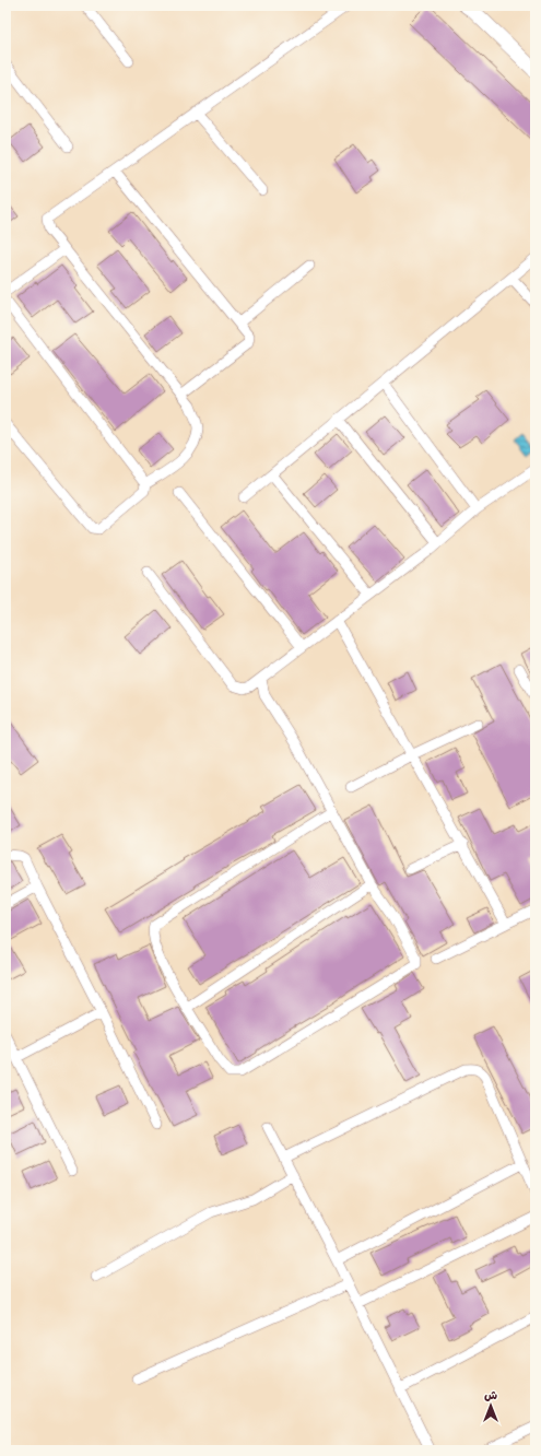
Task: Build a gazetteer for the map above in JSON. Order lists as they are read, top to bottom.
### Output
{
  "north": "top"
}
